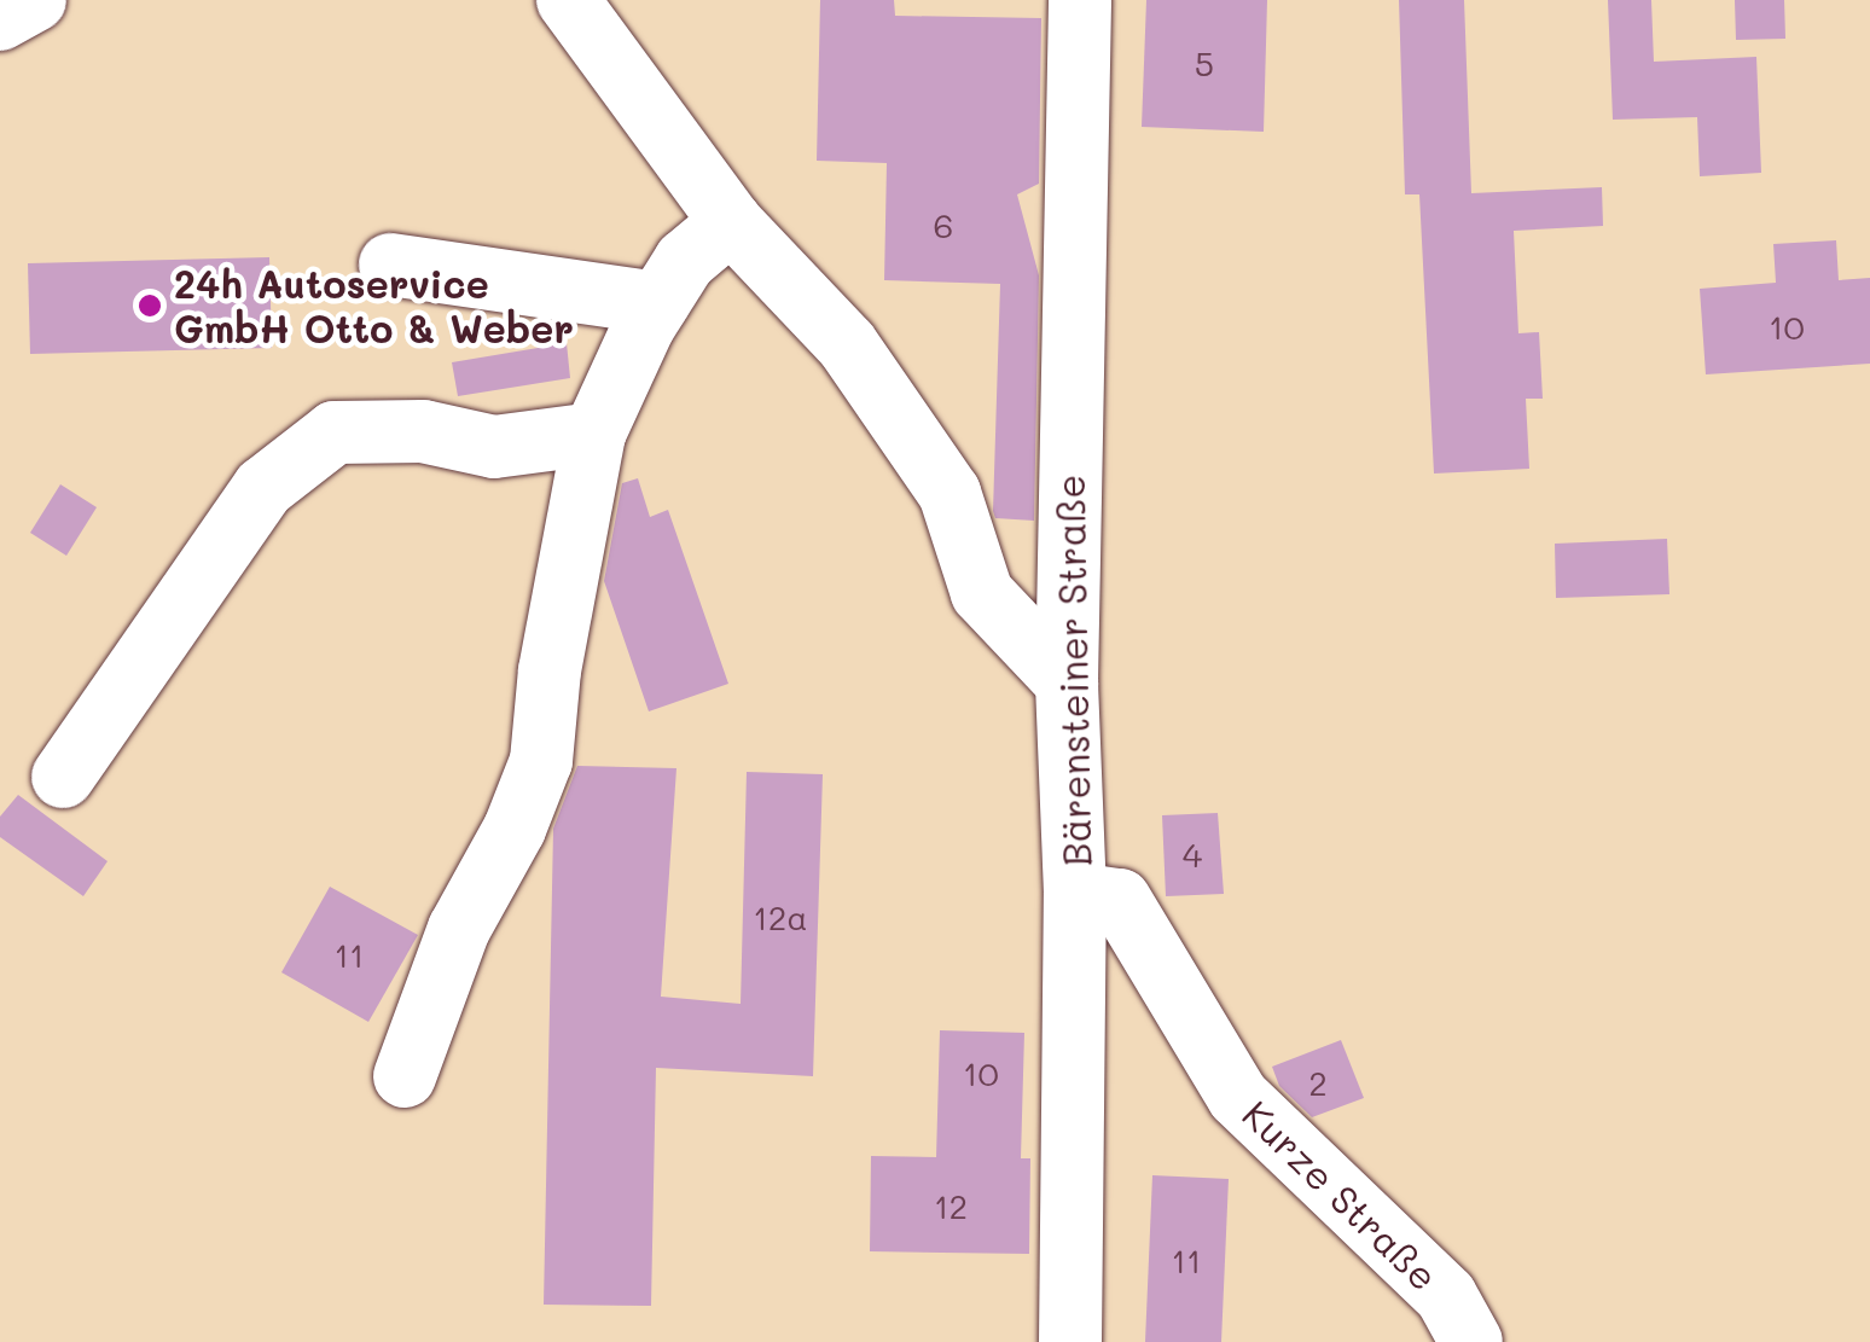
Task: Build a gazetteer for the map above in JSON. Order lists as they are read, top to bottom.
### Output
{
  "streets": {
    "street": ["Bärensteiner Straße", "Kurze Straße"]
  },
  "crossings": [
    ["Bärensteiner Straße", "Kurze Straße"]
  ],
  "places": ["24h Autoservice GmbH Otto & Weber"],
  "house_numbers": [
    "5",
    "6",
    "10",
    "4",
    "12a",
    "11",
    "10",
    "2",
    "12",
    "11"
  ]
}
